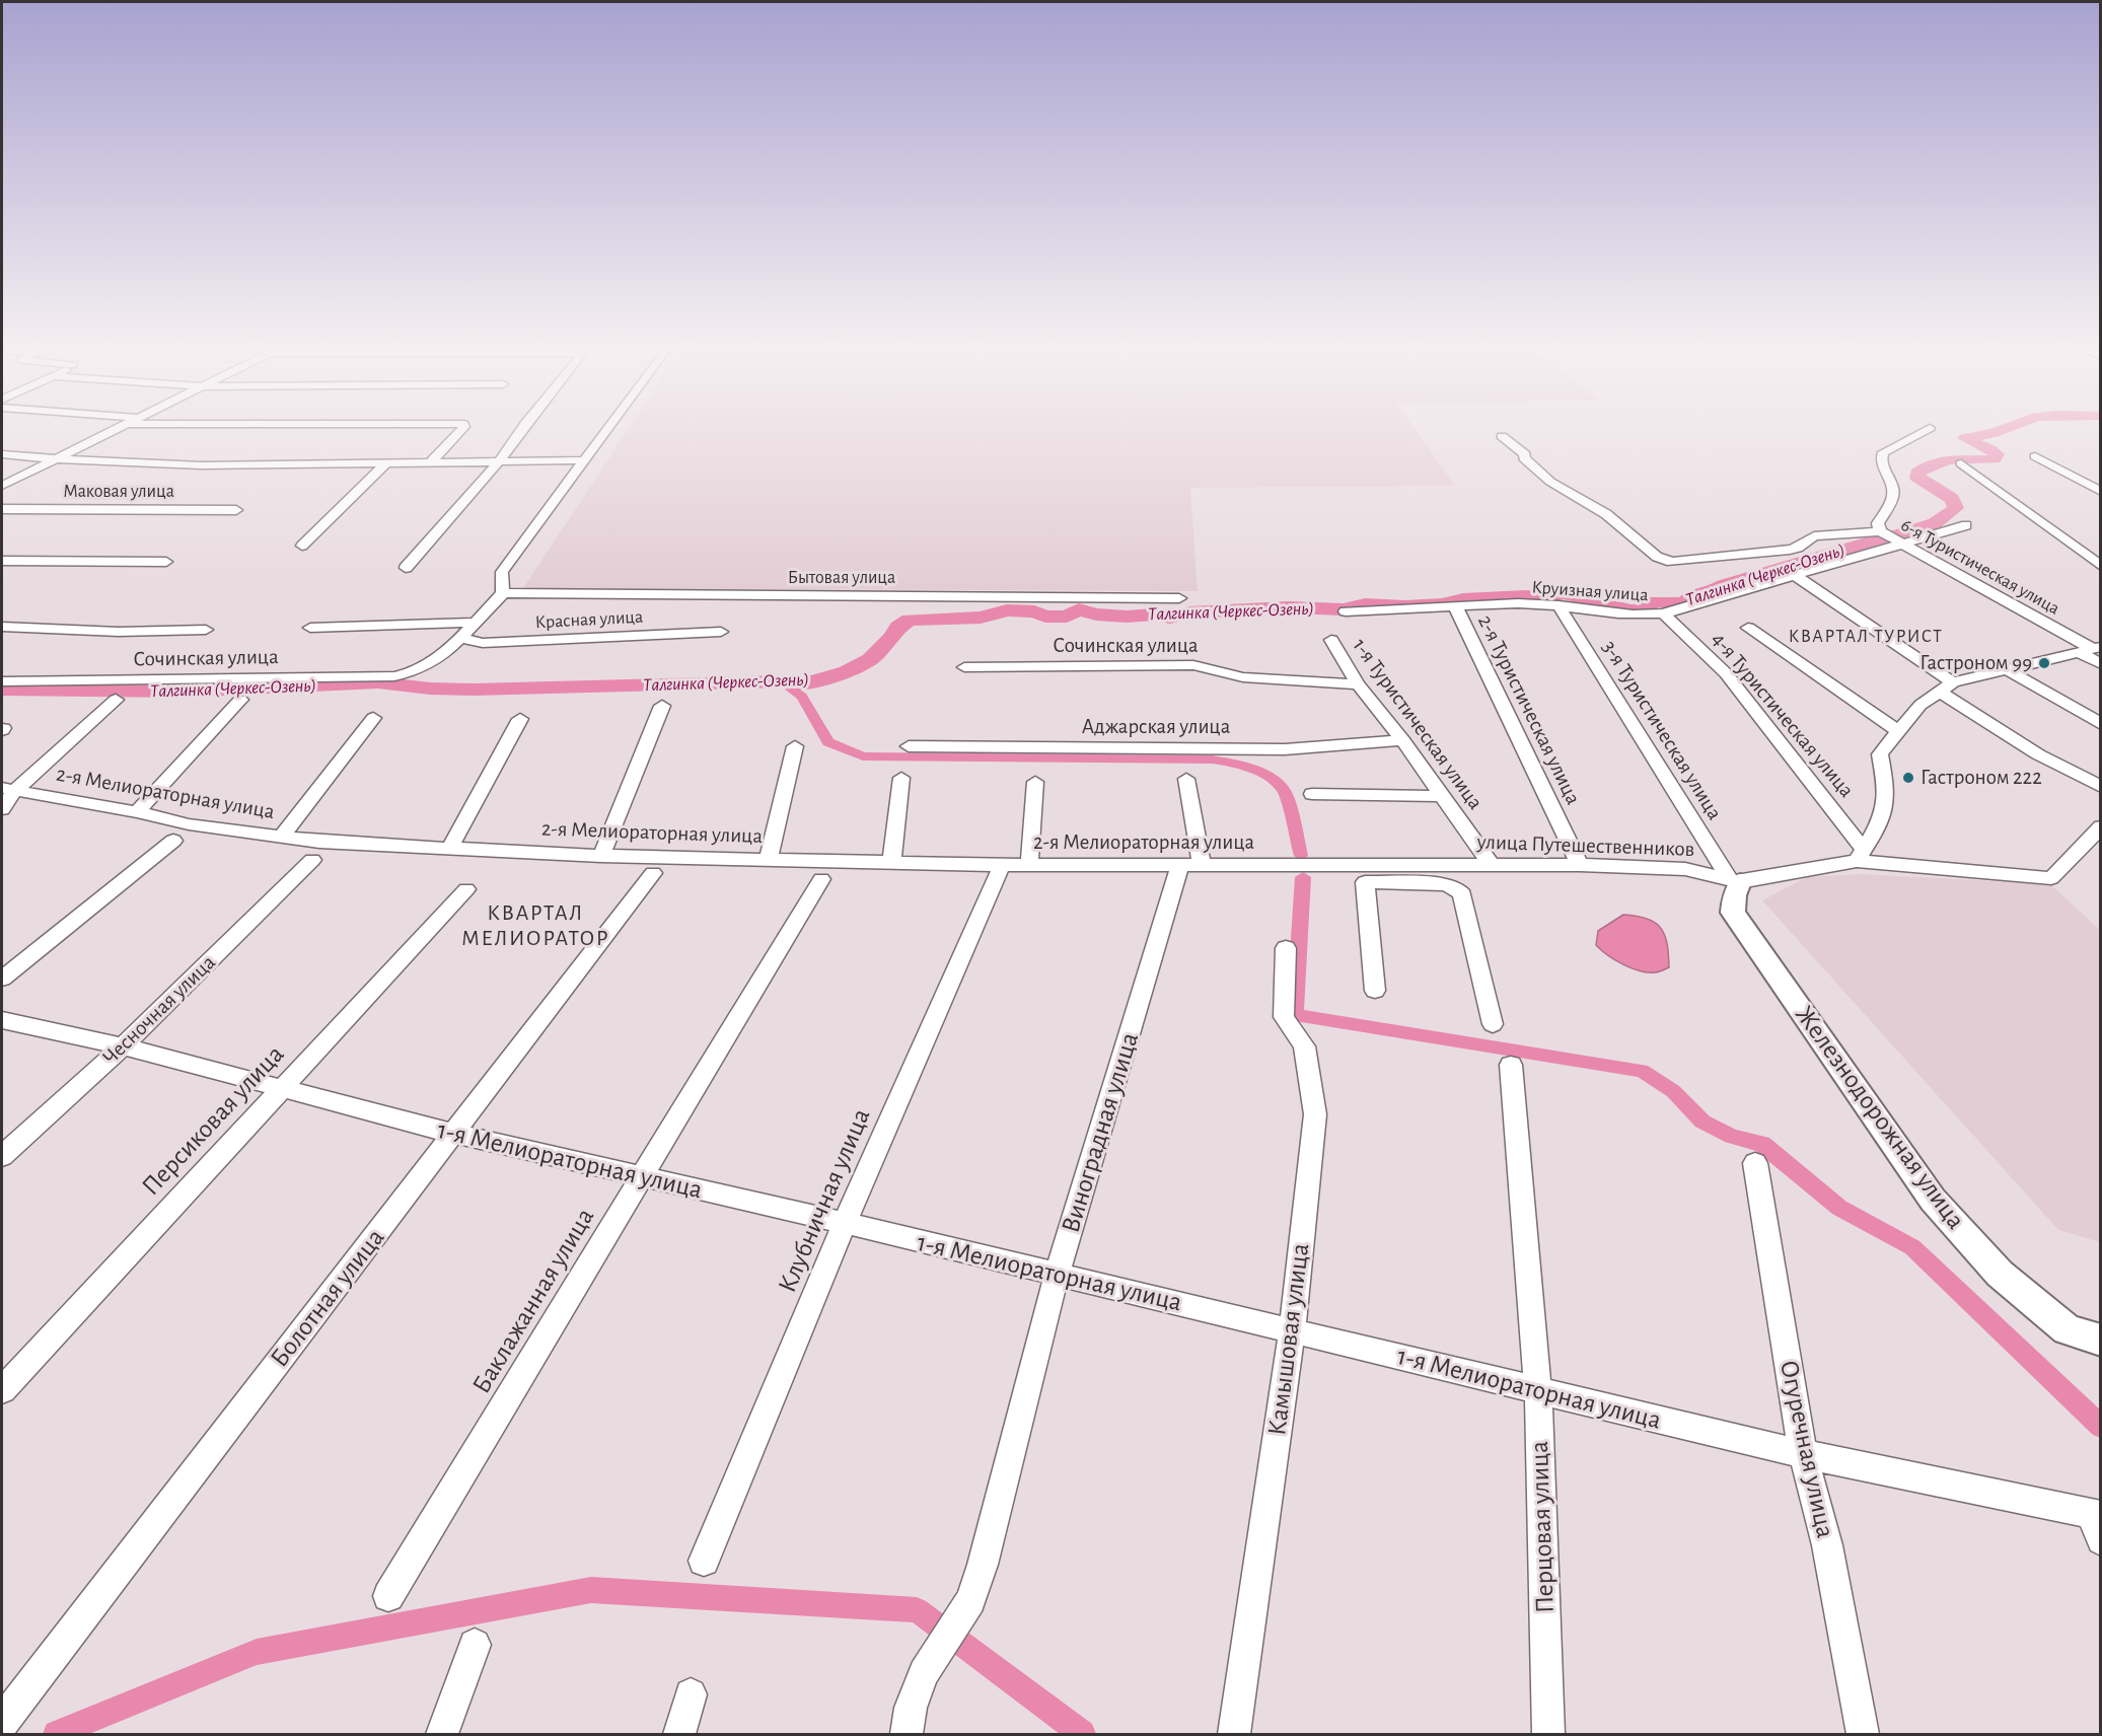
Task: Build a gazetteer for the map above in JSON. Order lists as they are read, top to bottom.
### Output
{
  "streets": {
    "street": [
      "Маковая улица",
      "6-я Туристическая улица",
      "Бытовая улица",
      "Круизная улица",
      "Красная улица",
      "Сочинская улица",
      "2-я Туристическая улица",
      "4-я Туристическая улица",
      "1-я Туристическая улица",
      "Аджарская улица",
      "3-я Туристическая улица",
      "2-я Мелиораторная улица",
      "улица Путешественников",
      "Чесночная улица",
      "Железнодорожная улица",
      "Персиковая улица",
      "Виноградная улица",
      "1-я Мелиораторная улица",
      "Клубничная улица",
      "Болотная улица",
      "Баклажанная улица",
      "Камышовая улица",
      "Огуречная улица",
      "Перцовая улица"
    ]
  },
  "crossings": [
    ["6-я Туристическая улица", "Круизная улица"],
    ["Круизная улица", "2-я Туристическая улица"],
    ["Круизная улица", "4-я Туристическая улица"],
    ["Круизная улица", "3-я Туристическая улица"],
    ["Красная улица", "Сочинская улица"],
    ["Сочинская улица", "1-я Туристическая улица"],
    ["2-я Туристическая улица", "улица Путешественников"],
    ["4-я Туристическая улица", "улица Путешественников"],
    ["1-я Туристическая улица", "Аджарская улица"],
    ["1-я Туристическая улица", "улица Путешественников"],
    ["3-я Туристическая улица", "улица Путешественников"],
    ["3-я Туристическая улица", "Железнодорожная улица"],
    ["2-я Мелиораторная улица", "улица Путешественников"],
    ["2-я Мелиораторная улица", "Виноградная улица"],
    ["2-я Мелиораторная улица", "Клубничная улица"],
    ["улица Путешественников", "Железнодорожная улица"],
    ["Чесночная улица", "1-я Мелиораторная улица"],
    ["Персиковая улица", "1-я Мелиораторная улица"],
    ["Виноградная улица", "1-я Мелиораторная улица"],
    ["1-я Мелиораторная улица", "Клубничная улица"],
    ["1-я Мелиораторная улица", "Болотная улица"],
    ["1-я Мелиораторная улица", "Баклажанная улица"],
    ["1-я Мелиораторная улица", "Камышовая улица"],
    ["1-я Мелиораторная улица", "Огуречная улица"],
    ["1-я Мелиораторная улица", "Перцовая улица"]
  ],
  "districts": ["КВАРТАЛ ТУРИСТ", "КВАРТАЛ МЕЛИОРАТОР"],
  "water": ["Талгинка (Черкес-Озень)"],
  "places": ["Гастроном 99", "Гастроном 222"]
}
